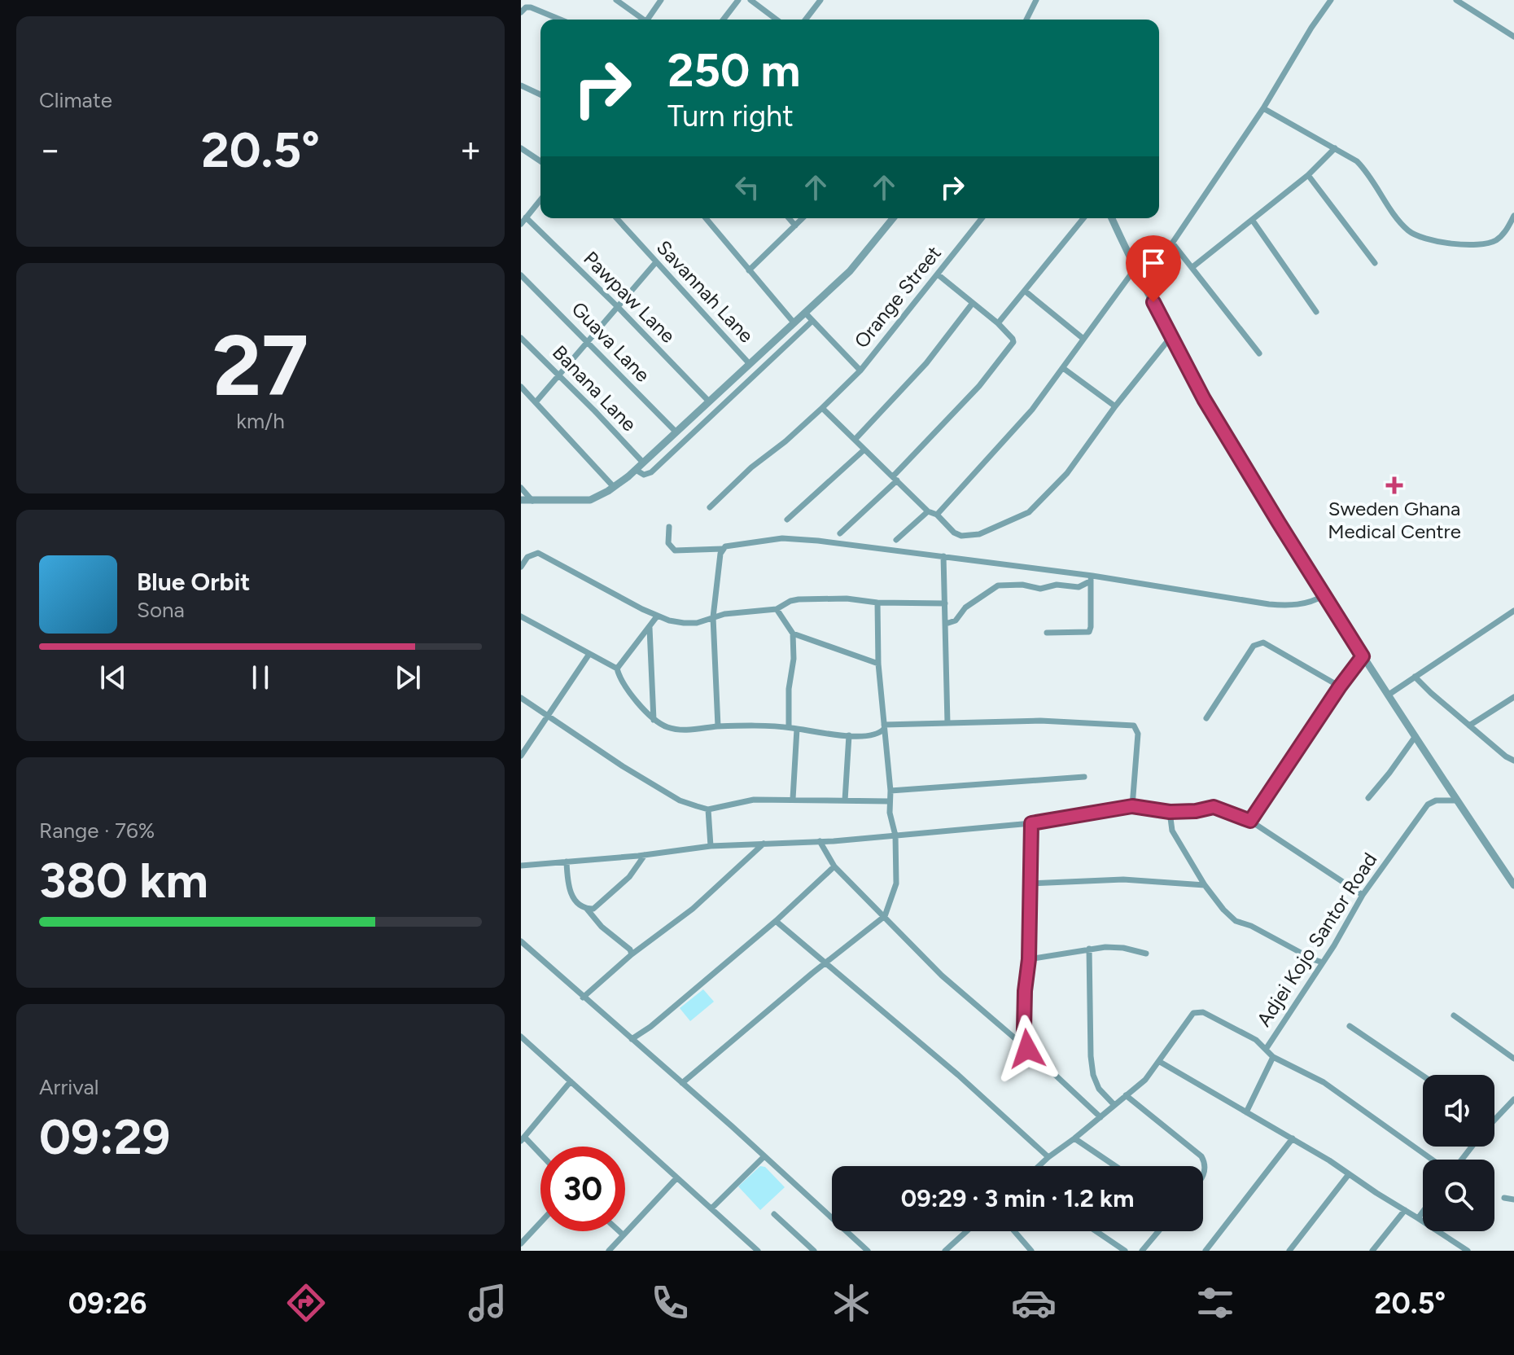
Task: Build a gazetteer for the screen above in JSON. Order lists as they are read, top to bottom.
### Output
{
  "streets": {
    "street": [
      "Savannah Lane",
      "Pawpaw Lane",
      "Orange Street",
      "Guava Lane",
      "Banana Lane",
      "Adjei Kojo Santor Road"
    ]
  },
  "places": {
    "health": ["Sweden Ghana Medical Centre"]
  },
  "page": {
    "tile": [
      "Climate",
      ["27", "km/h"],
      ["Range · 76%", "380 km"],
      ["Arrival", "09:29"]
    ],
    "turn": ["250 m", "Turn right"],
    "heat": ["−", "20.5°", "+"],
    "song": ["Blue Orbit", "Sona"],
    "limit": "30",
    "trip": "09:29 · 3 min · 1.2 km",
    "tabs": ["09:26", "20.5°"]
  }
}
